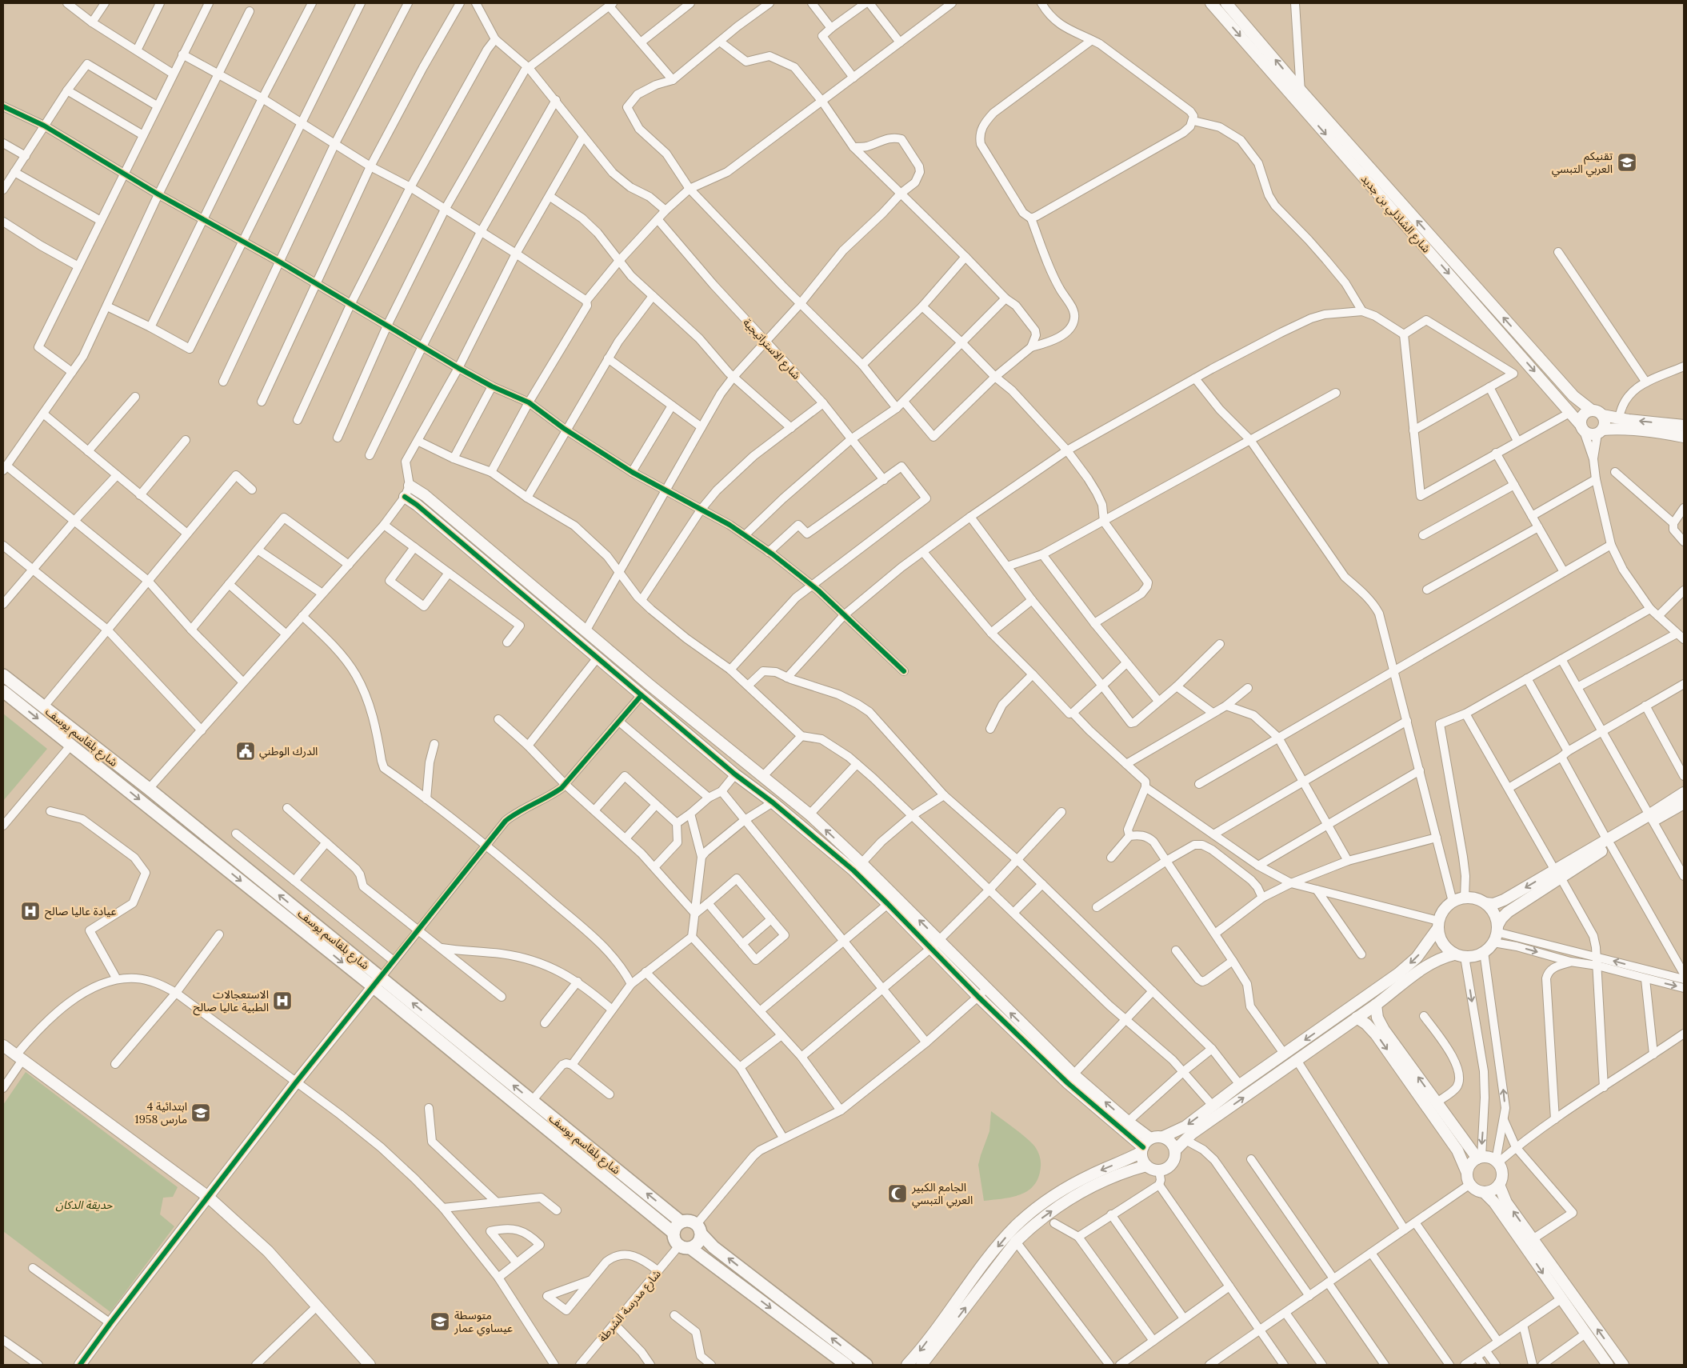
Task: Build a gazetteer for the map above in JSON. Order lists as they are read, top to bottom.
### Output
{
  "streets": {
    "main road": ["شارع بلقاسم يوسف"],
    "street": ["شارع الشاذلي بن جديد", "شارع الاستراتيجية", "شارع مدرسة الشرطة"]
  },
  "crossings": [
    ["شارع بلقاسم يوسف", "شارع مدرسة الشرطة"]
  ],
  "parks": ["حديقة الدكان"],
  "places": {
    "school or university": ["تقنيكم العربي التبسي", "ابتدائية 4 مارس 1958", "متوسطة عيساوي عمار"],
    "public building": ["الدرك الوطني"],
    "hospital": ["عيادة عاليا صالح", "الاستعجالات الطبية عاليا صالح"],
    "mosque": ["الجامع الكبير العربي التبسي"]
  }
}
